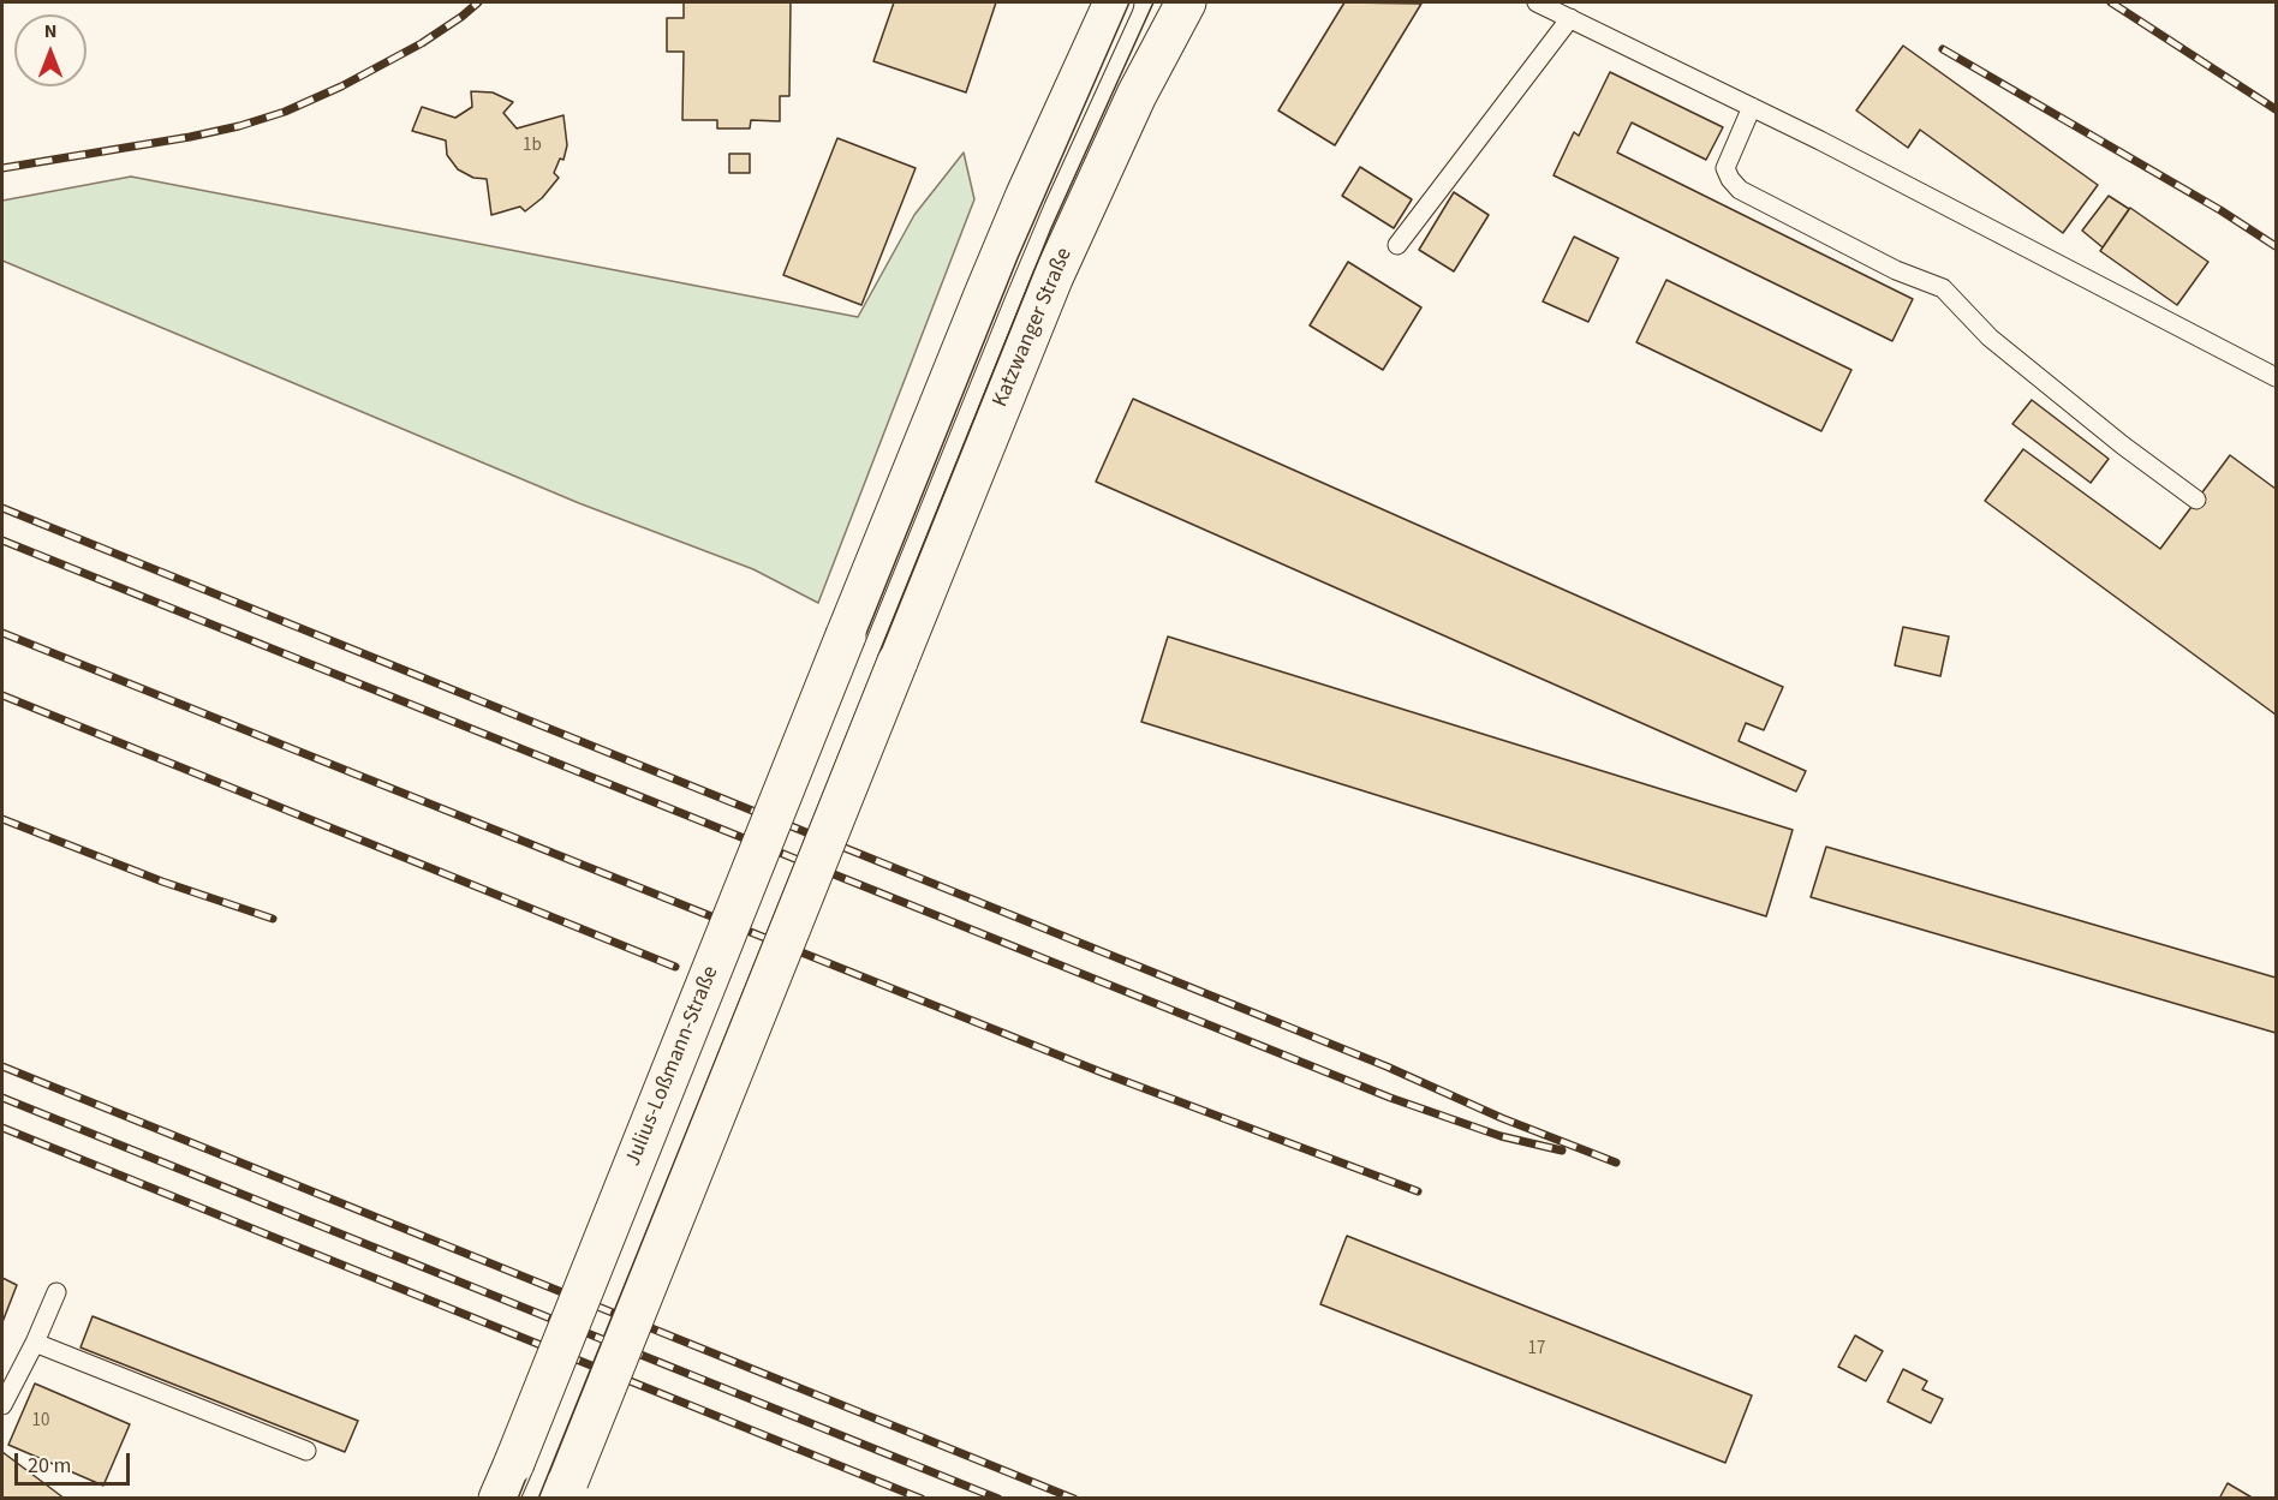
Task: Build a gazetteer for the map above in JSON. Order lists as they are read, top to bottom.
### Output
{
  "streets": {
    "main road": ["Katzwanger Straße", "Julius-Loßmann-Straße"]
  },
  "house_numbers": ["1b", "17", "10"],
  "scale_bar": "20 m",
  "north": "top"
}
